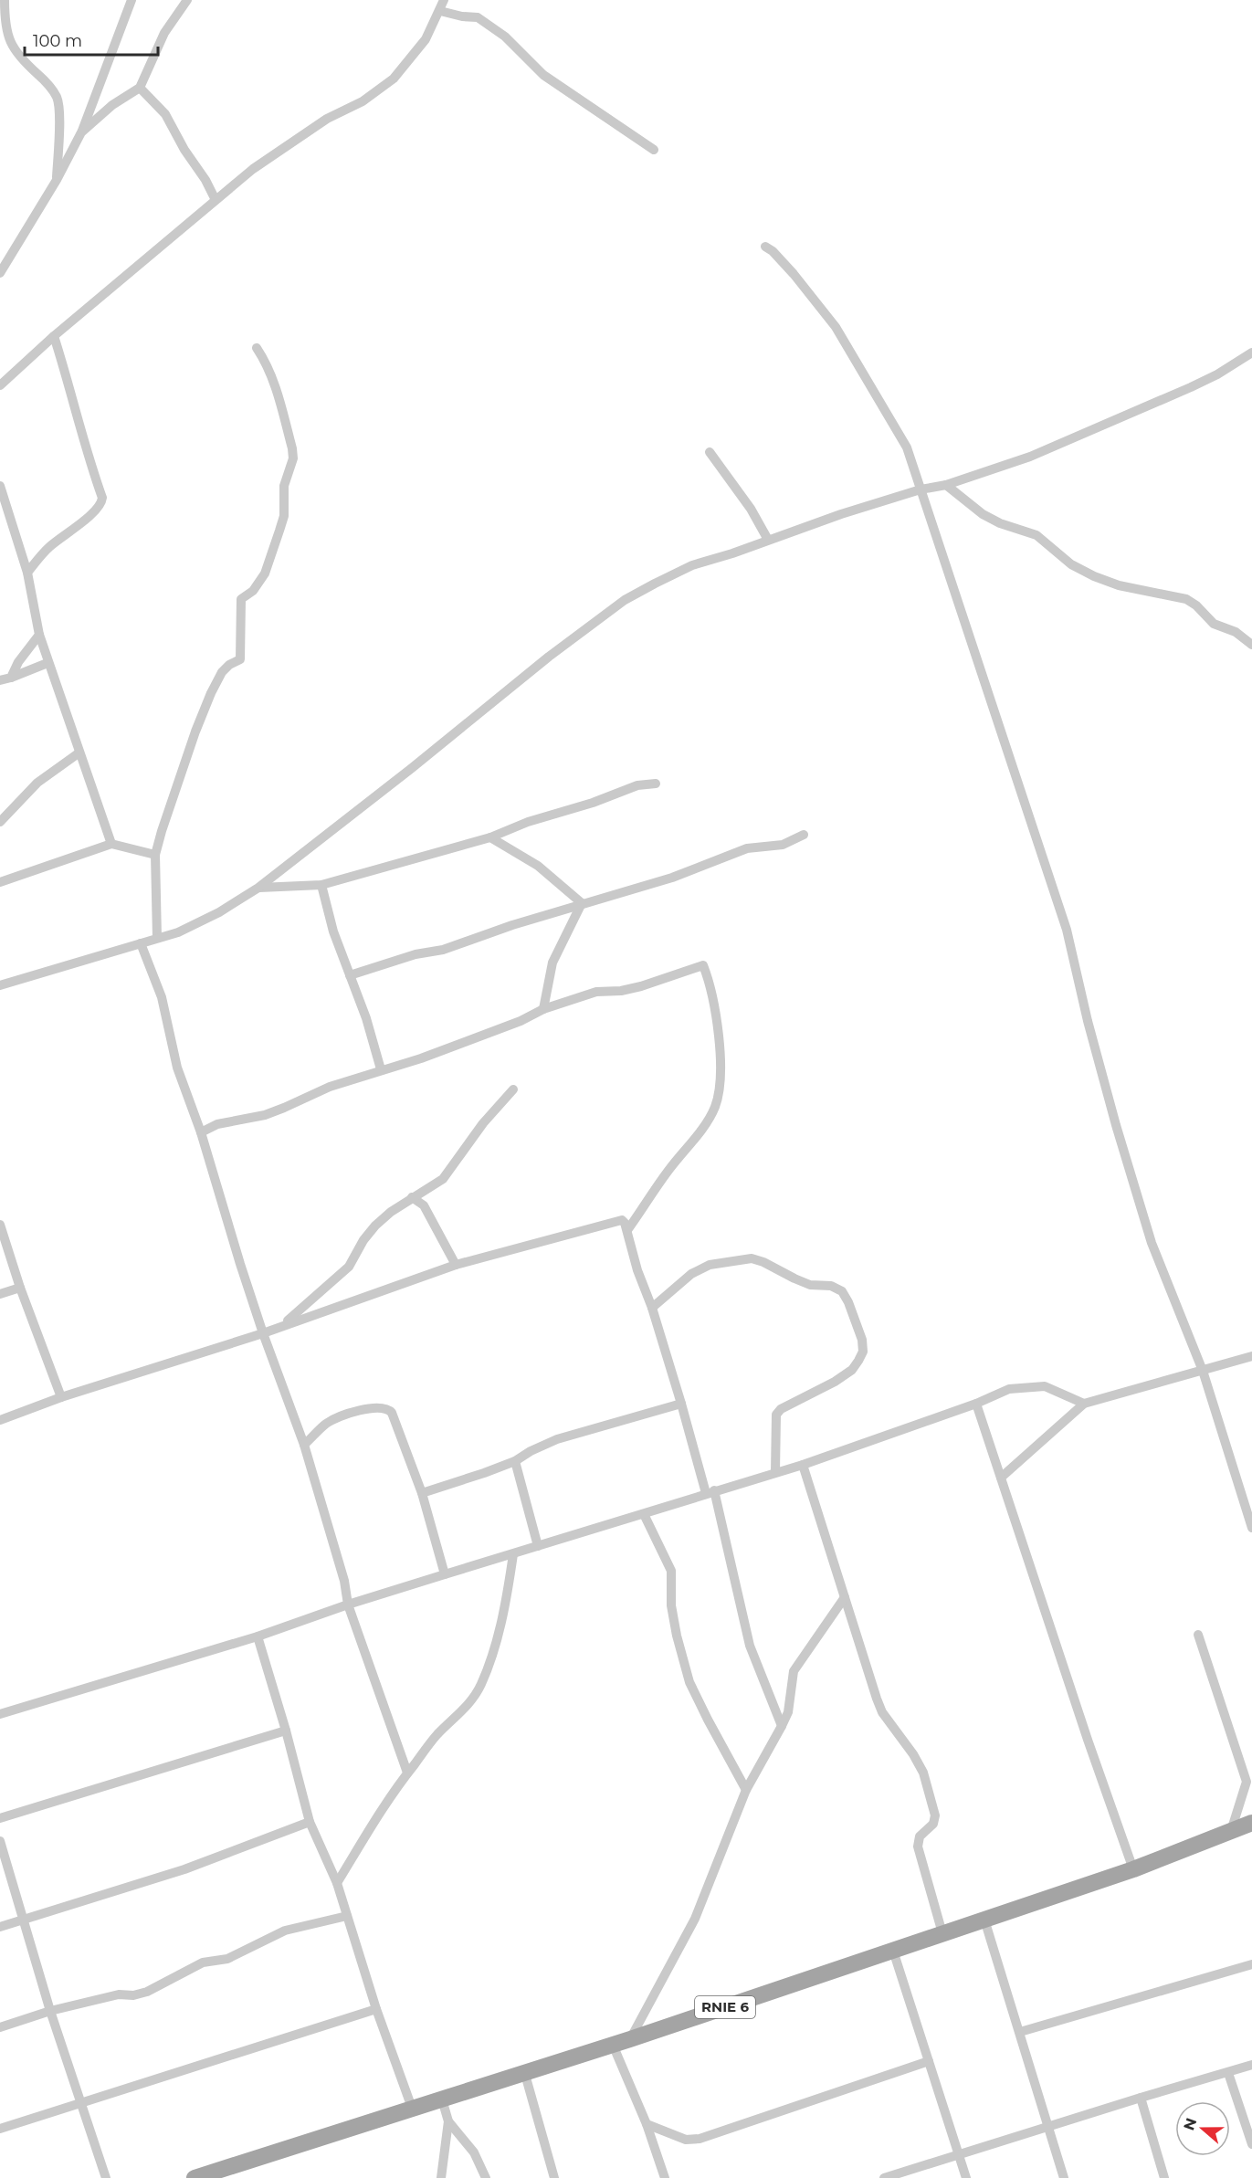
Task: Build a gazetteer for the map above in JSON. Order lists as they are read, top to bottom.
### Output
{
  "streets": {
    "main road": ["RNIE 6"]
  },
  "scale_bar": "100 m",
  "north": "left"
}
